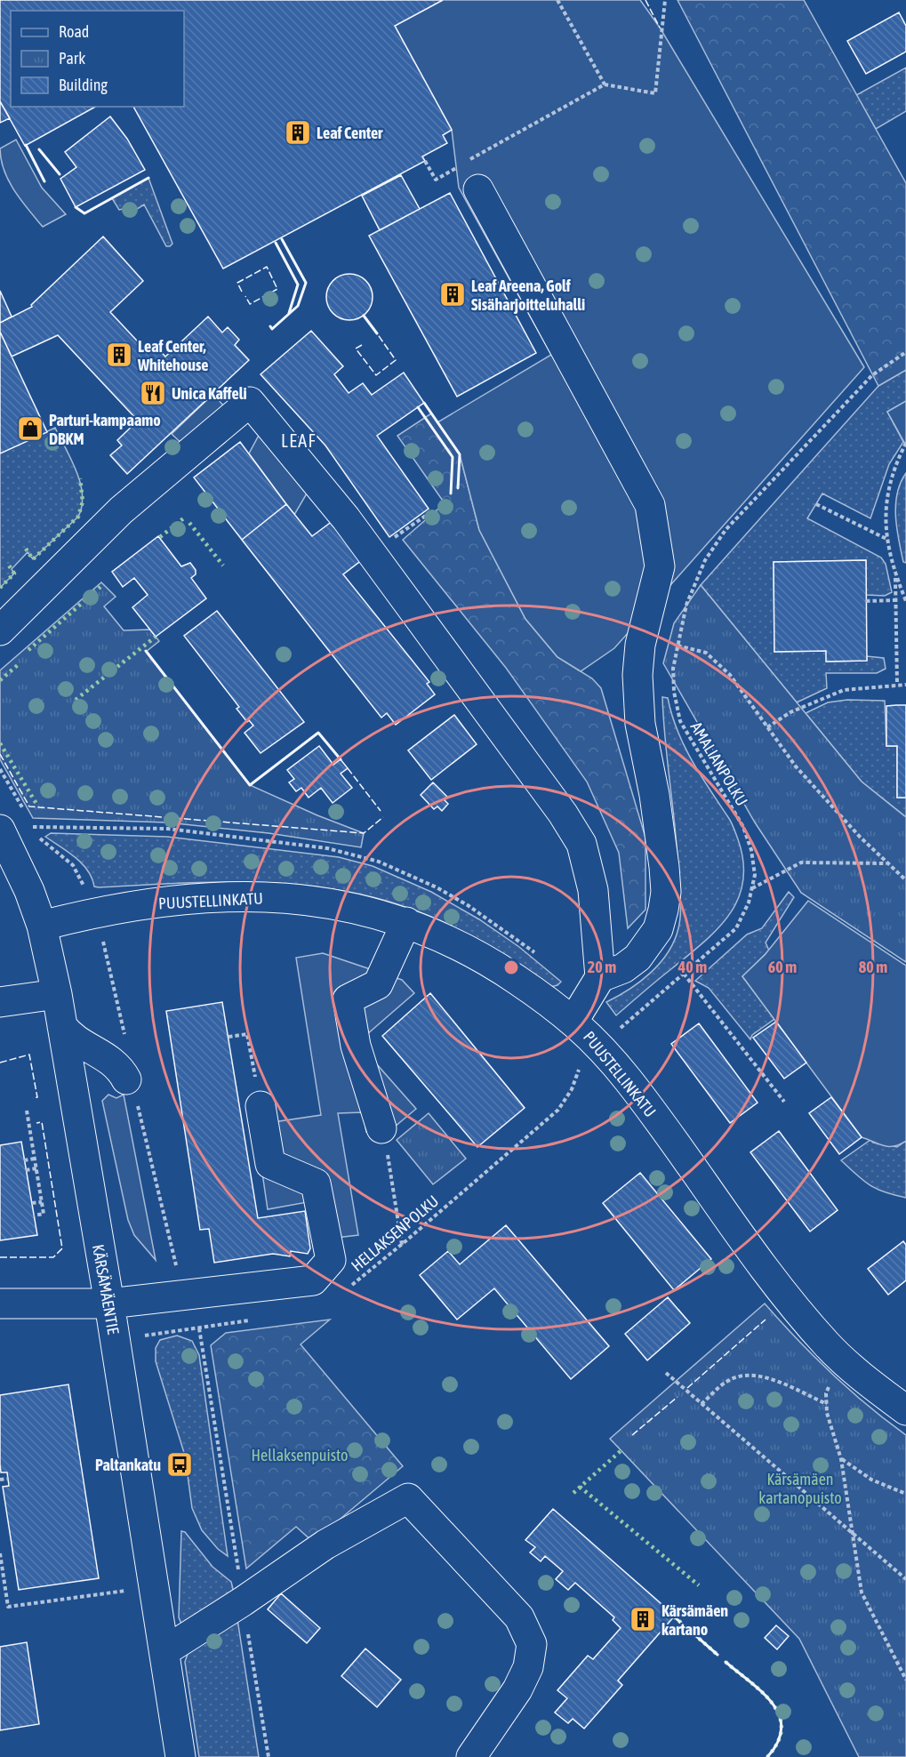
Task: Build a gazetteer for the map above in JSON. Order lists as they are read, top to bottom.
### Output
{
  "streets": {
    "street": ["PUUSTELLINKATU", "KÄRSÄMÄENTIE"],
    "path": ["AMALIANPOLKU", "HELLAKSENPOLKU"]
  },
  "crossings": [
    ["AMALIANPOLKU", "PUUSTELLINKATU"],
    ["AMALIANPOLKU", "HELLAKSENPOLKU"],
    ["PUUSTELLINKATU", "HELLAKSENPOLKU"],
    ["PUUSTELLINKATU", "KÄRSÄMÄENTIE"]
  ],
  "districts": ["LEAF"],
  "parks": ["Hellaksenpuisto", "Kärsämäen kartanopuisto"],
  "places": {
    "building": [
      "Leaf Center",
      "Leaf Areena, Golf Sisäharjoitteluhalli",
      "Leaf Center, Whitehouse",
      "Kärsämäen kartano"
    ],
    "restaurant": ["Unica Kaffeli"],
    "shop": ["Parturi-kampaamo DBKM"],
    "bus stop": ["Paltankatu"]
  },
  "legend": ["Road", "Park", "Building"],
  "rings": [
    "20 m",
    "40 m",
    "60 m",
    "80 m"
  ]
}
